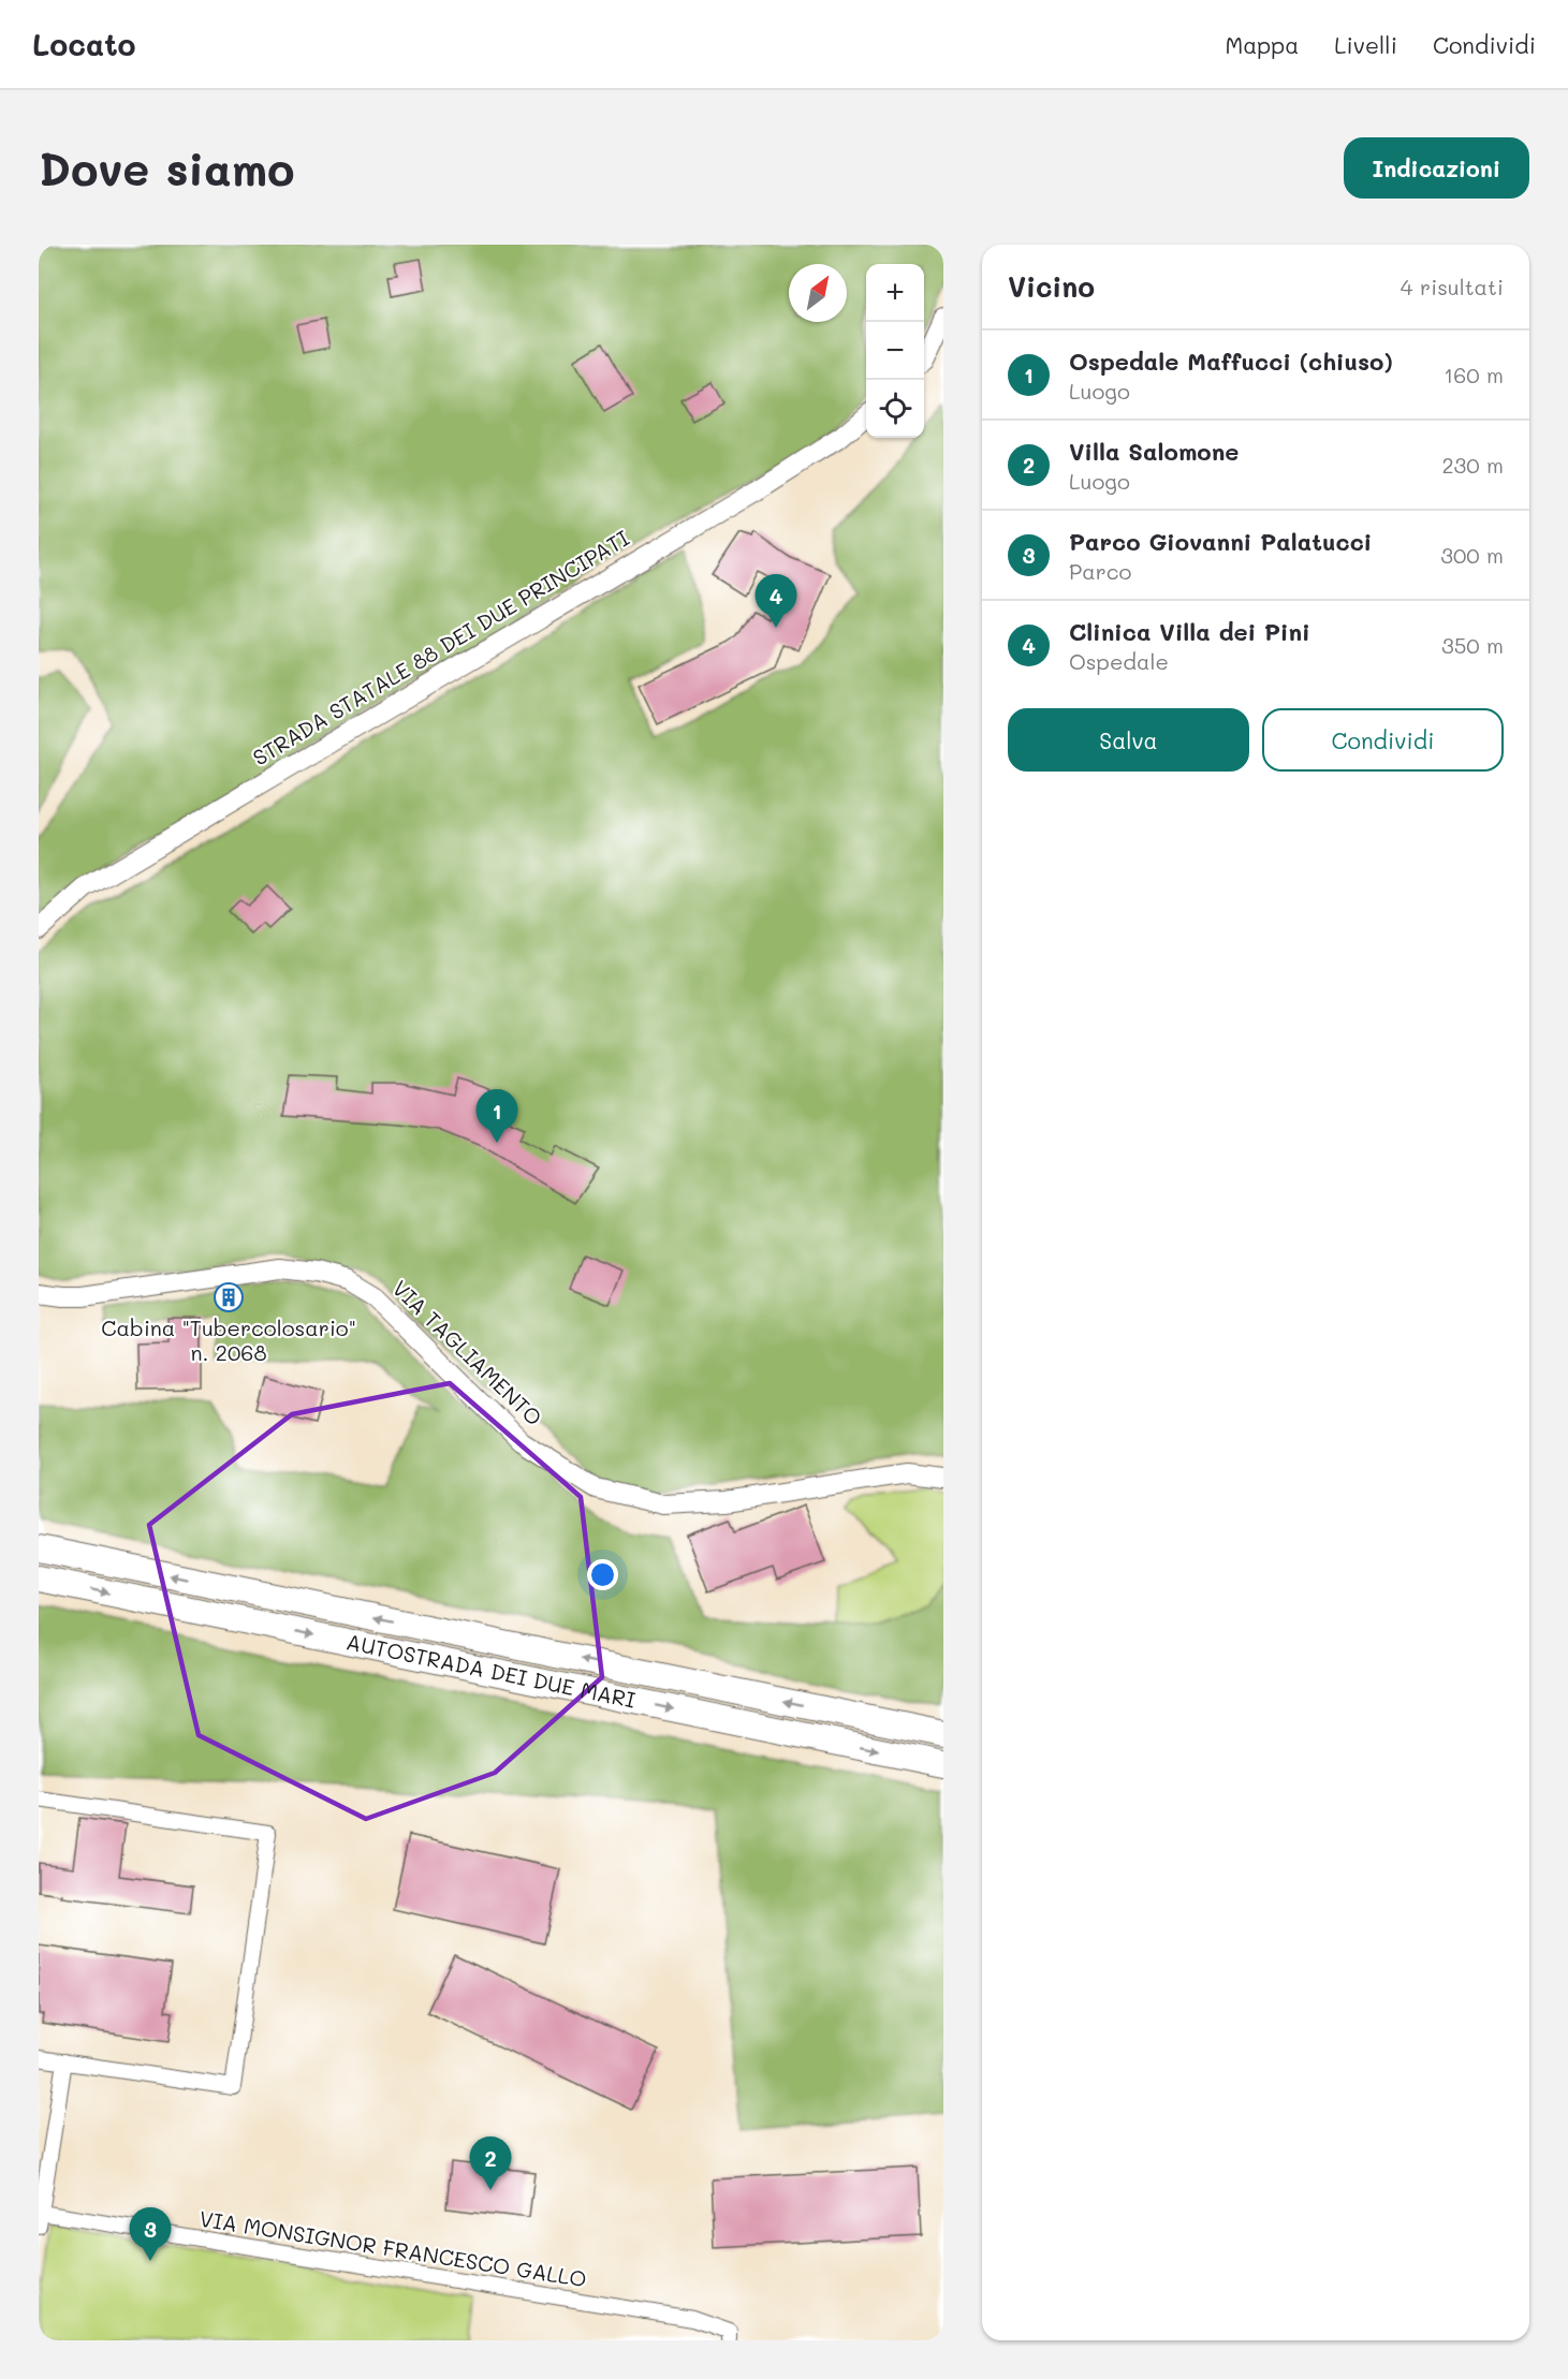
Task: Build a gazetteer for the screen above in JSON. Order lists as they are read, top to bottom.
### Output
{
  "streets": {
    "highway": ["AUTOSTRADA DEI DUE MARI"],
    "main road": ["STRADA STATALE 88 DEI DUE PRINCIPATI", "VIA TAGLIAMENTO"],
    "street": ["VIA MONSIGNOR FRANCESCO GALLO"]
  },
  "places": {
    "building": ["Cabina \"Tubercolosario\" n. 2068"]
  },
  "north": "top right",
  "page": {
    "header": "Locato",
    "nav": ["Mappa", "Livelli", "Condividi"],
    "buttons": [
      "Indicazioni",
      ["Salva", "Condividi"]
    ],
    "title": "Dove siamo",
    "heading": ["Vicino", "4 risultati"],
    "map_buttons": ["+", "−"],
    "list": [
      {
        "mark": "1",
        "name": "Ospedale Maffucci (chiuso)",
        "note": "Luogo",
        "value": "160 m"
      },
      {
        "mark": "2",
        "name": "Villa Salomone",
        "note": "Luogo",
        "value": "230 m"
      },
      {
        "mark": "3",
        "name": "Parco Giovanni Palatucci",
        "note": "Parco",
        "value": "300 m"
      },
      {
        "mark": "4",
        "name": "Clinica Villa dei Pini",
        "note": "Ospedale",
        "value": "350 m"
      }
    ],
    "pins": [
      "4",
      "1",
      "2",
      "3"
    ]
  }
}
